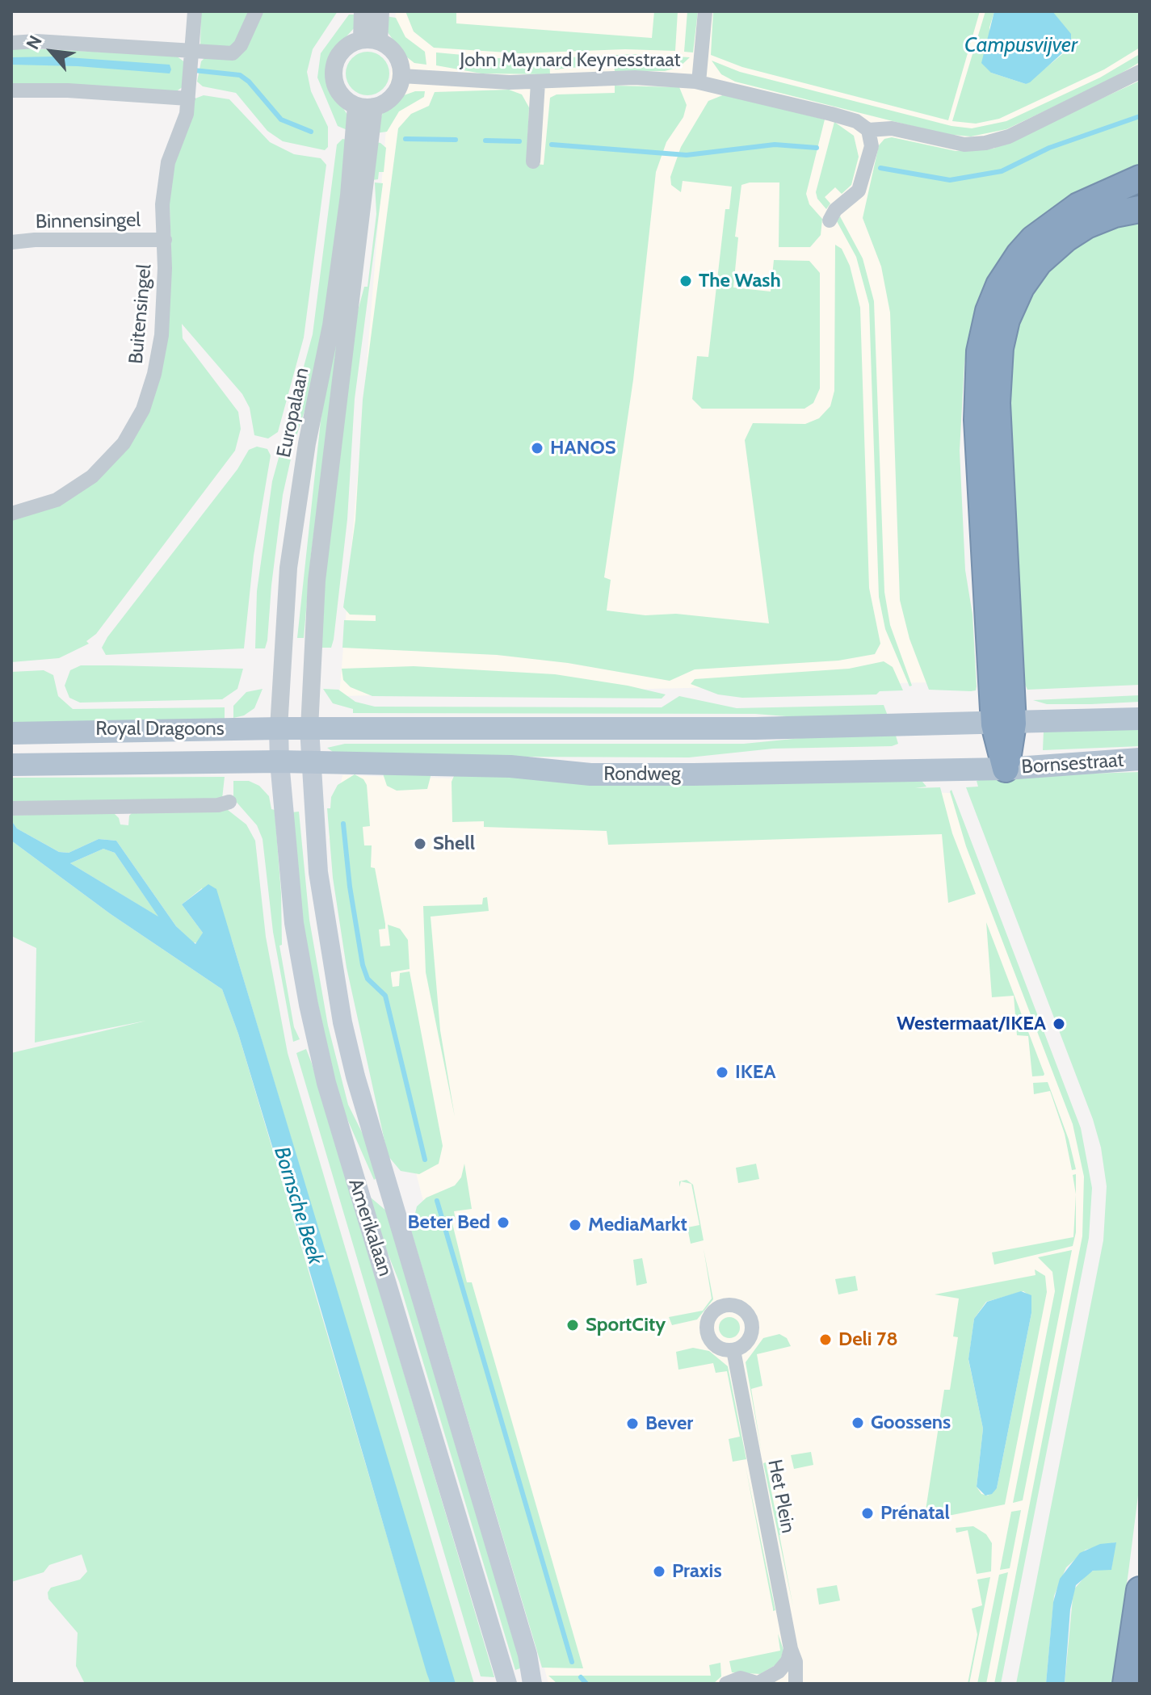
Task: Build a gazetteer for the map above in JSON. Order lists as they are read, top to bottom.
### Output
{
  "streets": {
    "main road": [
      "Royal Dragoons",
      "Bornsestraat",
      "Rondweg",
      "Amerikalaan"
    ],
    "street": [
      "John Maynard Keynesstraat",
      "Binnensingel",
      "Buitensingel",
      "Europalaan",
      "Het Plein"
    ]
  },
  "crossings": [
    ["John Maynard Keynesstraat", "Europalaan"],
    ["Binnensingel", "Buitensingel"],
    ["Europalaan", "Royal Dragoons"],
    ["Europalaan", "Amerikalaan"],
    ["Royal Dragoons", "Rondweg"],
    ["Royal Dragoons", "Amerikalaan"],
    ["Bornsestraat", "Rondweg"],
    ["Rondweg", "Amerikalaan"]
  ],
  "water": ["Campusvijver", "Bornsche Beek"],
  "places": [
    "The Wash",
    "HANOS",
    "Shell",
    "Westermaat/IKEA",
    "IKEA",
    "Beter Bed",
    "MediaMarkt",
    "SportCity",
    "Deli 78",
    "Goossens",
    "Bever",
    "Prénatal",
    "Praxis"
  ],
  "north": "top left"
}
